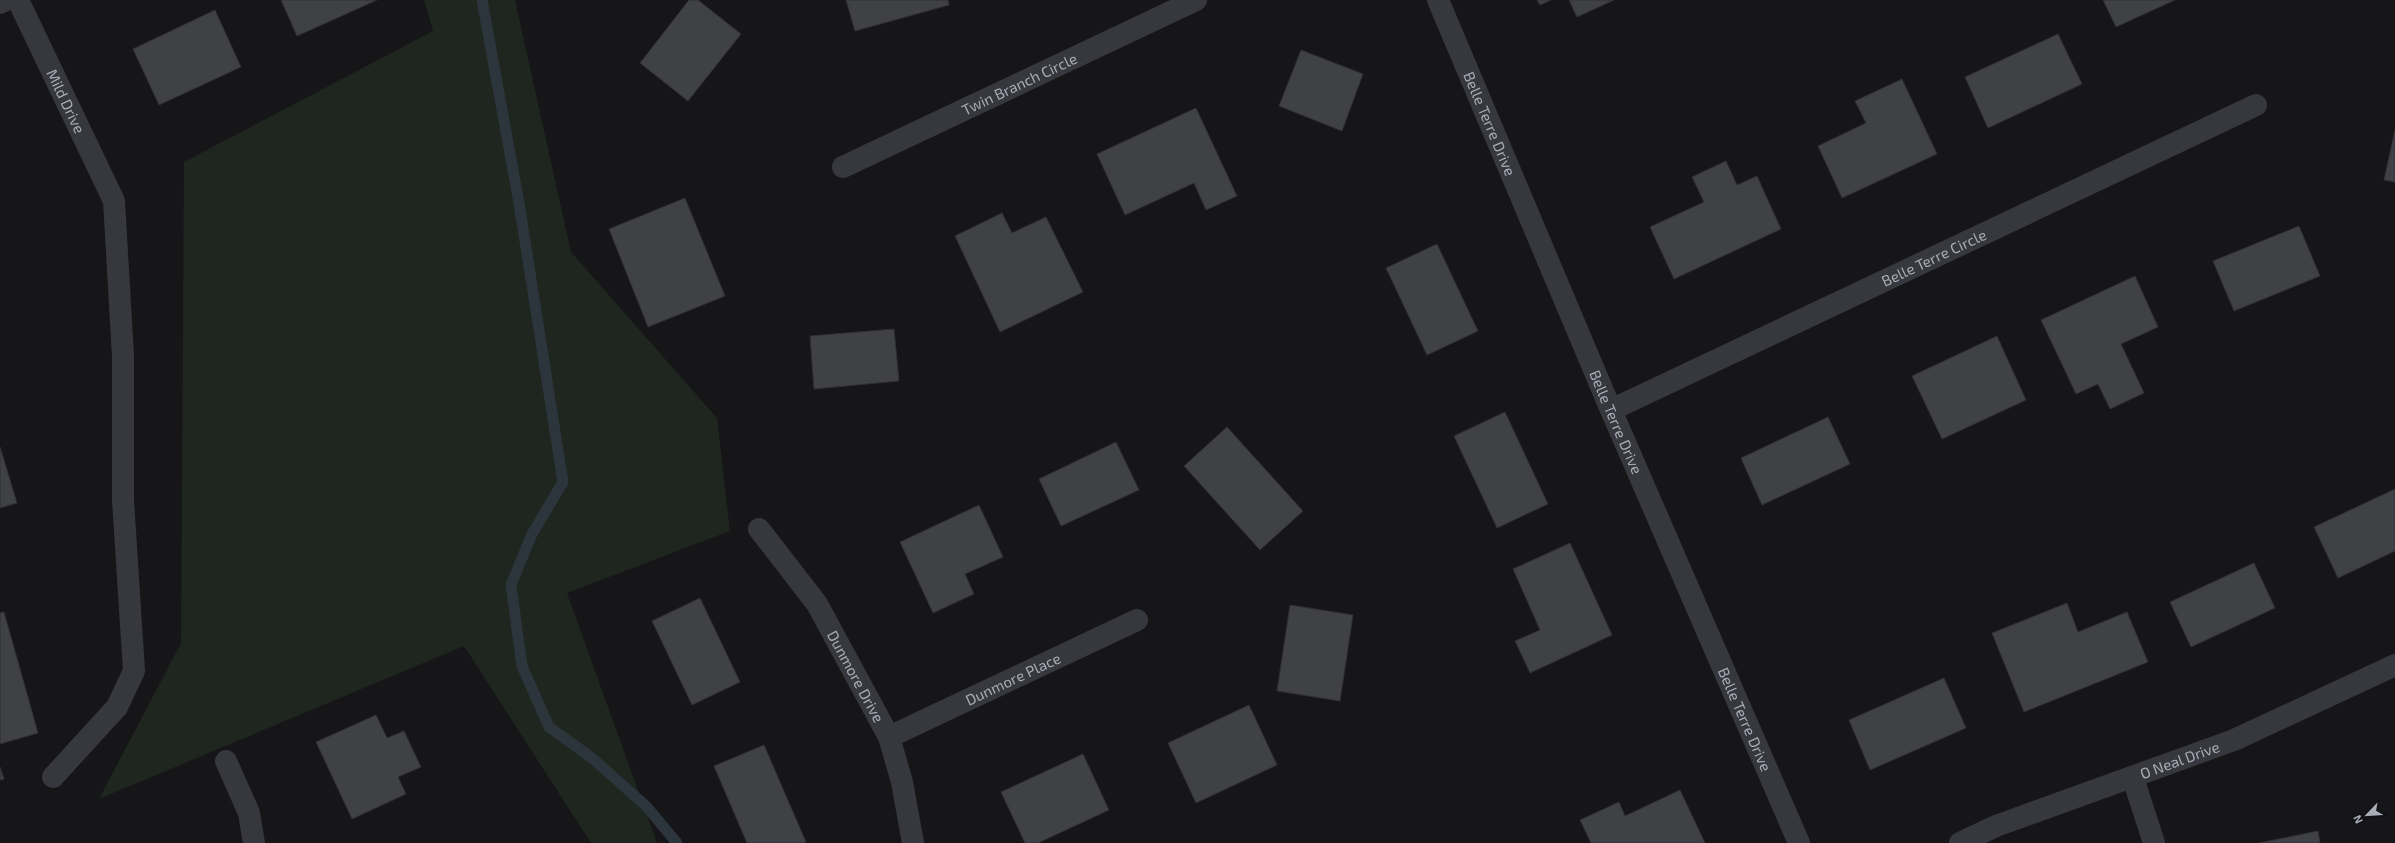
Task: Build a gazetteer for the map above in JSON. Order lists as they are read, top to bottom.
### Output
{
  "streets": {
    "street": [
      "Twin Branch Circle",
      "Mild Drive",
      "Belle Terre Drive",
      "Belle Terre Circle",
      "Dunmore Drive",
      "Dunmore Place",
      "O Neal Drive"
    ]
  },
  "crossings": [
    ["Belle Terre Drive", "Belle Terre Circle"],
    ["Dunmore Drive", "Dunmore Place"]
  ],
  "north": "bottom left"
}
